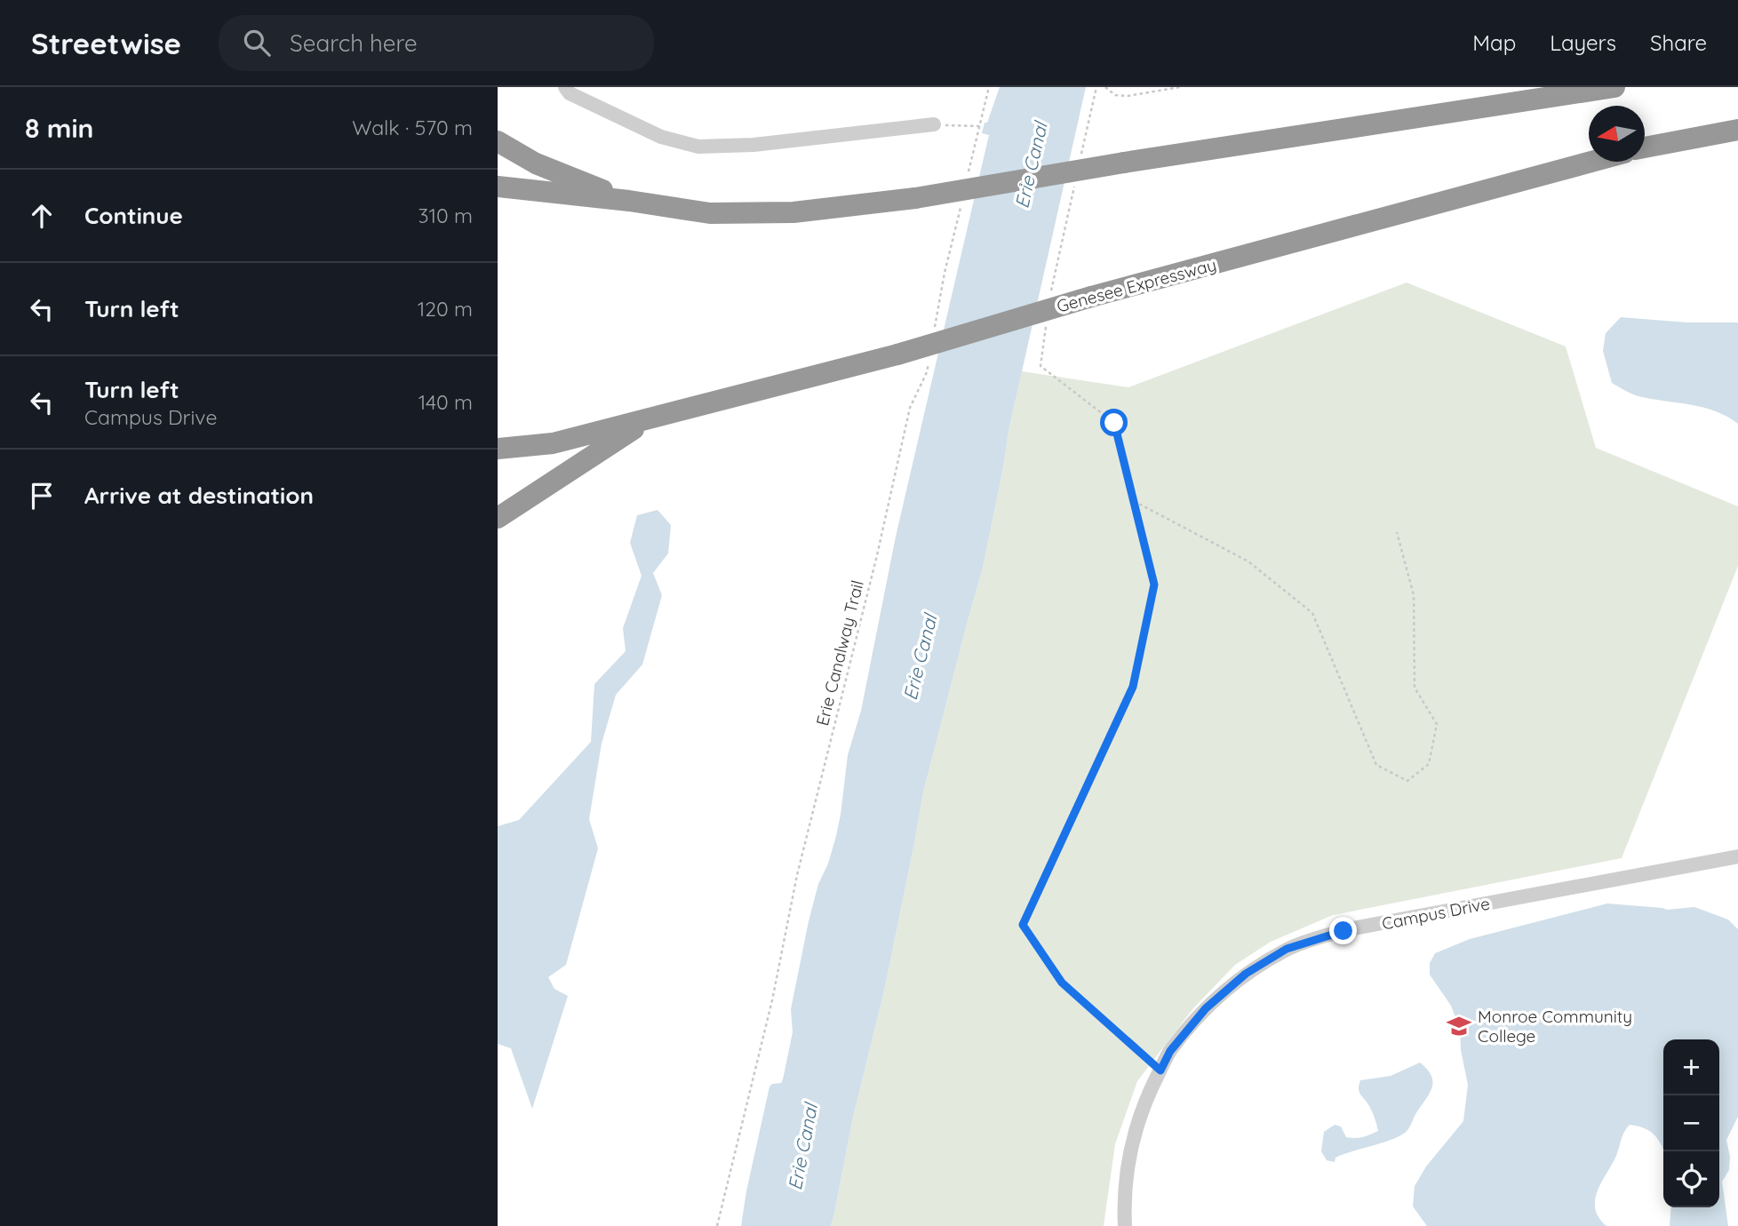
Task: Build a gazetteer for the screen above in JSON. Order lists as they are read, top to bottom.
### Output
{
  "streets": {
    "highway": ["Genesee Expressway"],
    "street": ["Campus Drive"],
    "path": ["Erie Canalway Trail"]
  },
  "water": ["Erie Canal"],
  "places": {
    "school or university": ["Monroe Community College"]
  },
  "north": "left",
  "page": {
    "header": "Streetwise",
    "search": "Search here",
    "nav": ["Map", "Layers", "Share"],
    "heading": ["8 min", "Walk · 570 m"],
    "list": [
      ["Continue", "310 m"],
      ["Turn left", "120 m"],
      ["Turn left", "Campus Drive", "140 m"],
      "Arrive at destination"
    ],
    "map_buttons": ["+", "−"]
  }
}
